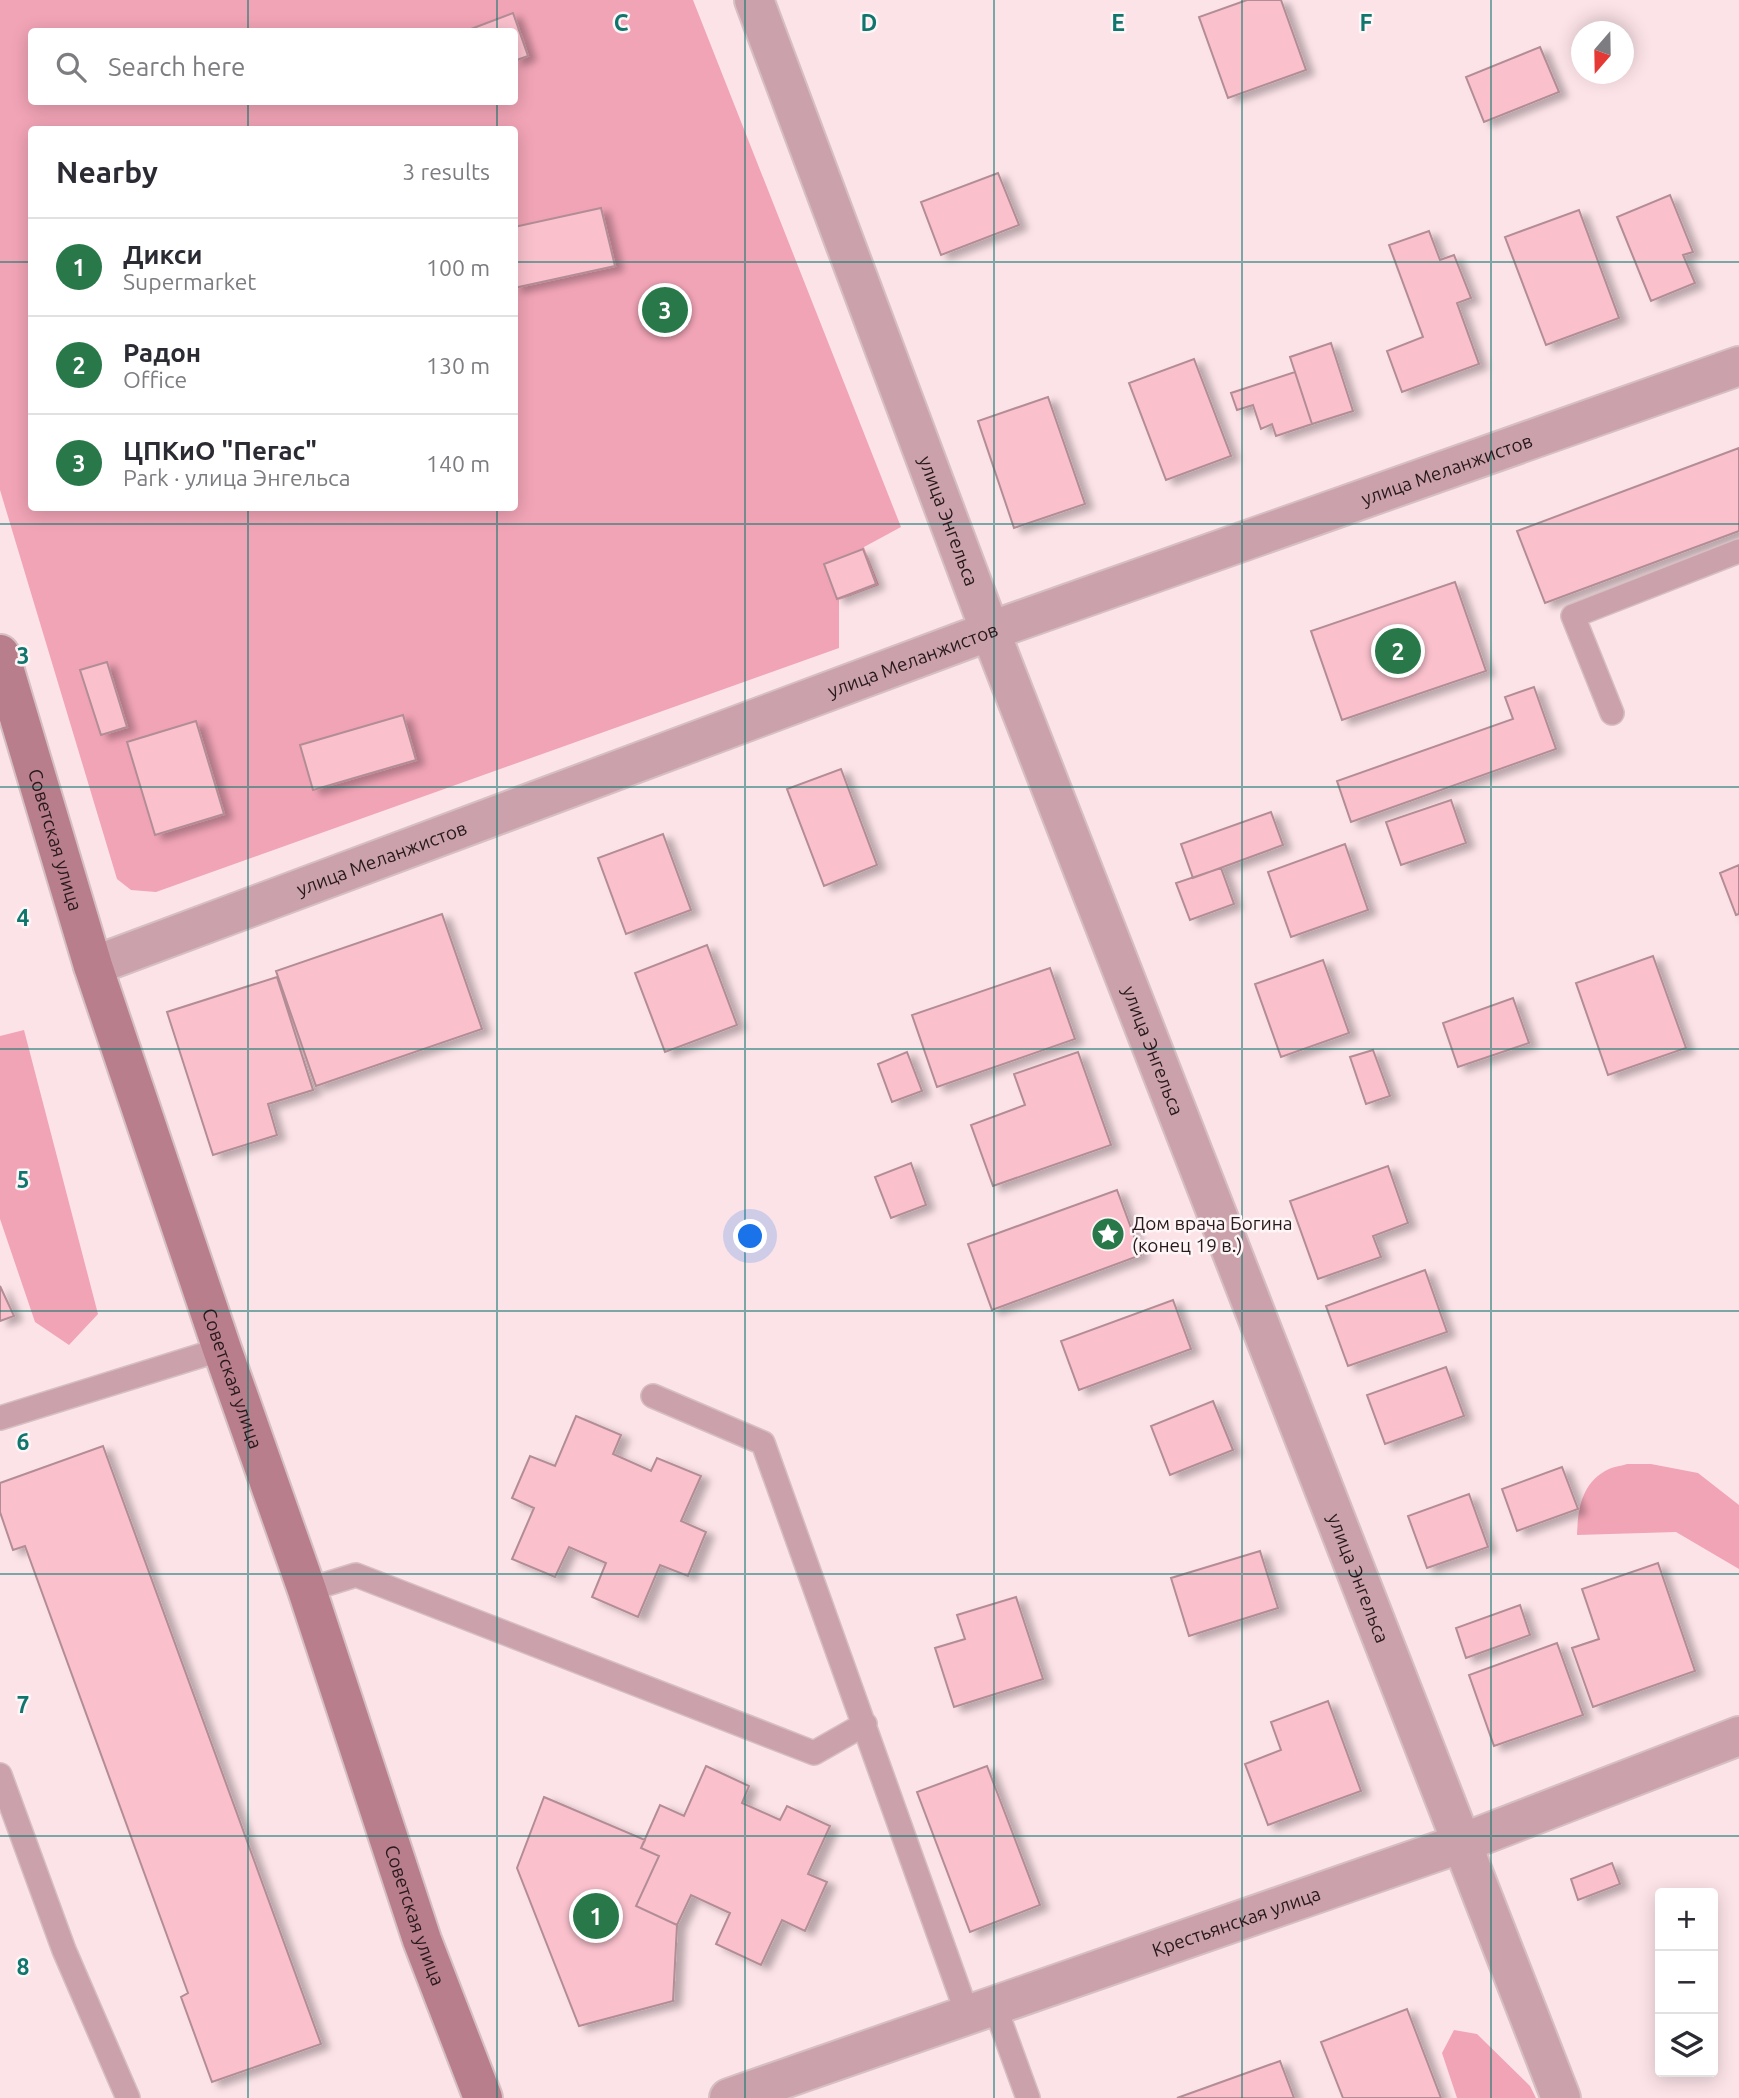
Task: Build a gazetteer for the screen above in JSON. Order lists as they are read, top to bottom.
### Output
{
  "streets": {
    "main road": ["Советская улица"],
    "street": ["улица Меланжистов", "улица Энгельса", "Крестьянская улица"]
  },
  "crossings": [
    ["улица Меланжистов", "улица Энгельса"],
    ["улица Меланжистов", "Советская улица"],
    ["улица Энгельса", "Крестьянская улица"]
  ],
  "places": {
    "place": ["Дом врача Богина (конец 19 в.)"]
  },
  "north": "bottom",
  "page": {
    "search": "Search here",
    "heading": ["Nearby", "3 results"],
    "list": [
      {
        "mark": "1",
        "name": "Дикси",
        "note": "Supermarket",
        "value": "100 m"
      },
      {
        "mark": "2",
        "name": "Радон",
        "note": "Office",
        "value": "130 m"
      },
      {
        "mark": "3",
        "name": "ЦПКиО \"Пегас\"",
        "note": "Park · улица Энгельса",
        "value": "140 m"
      }
    ],
    "pins": ["3", "2", "1"],
    "map_buttons": ["+", "−"]
  },
  "grid": {
    "columns": [
      "C",
      "D",
      "E",
      "F"
    ],
    "rows": [
      "3",
      "4",
      "5",
      "6",
      "7",
      "8"
    ]
  }
}
